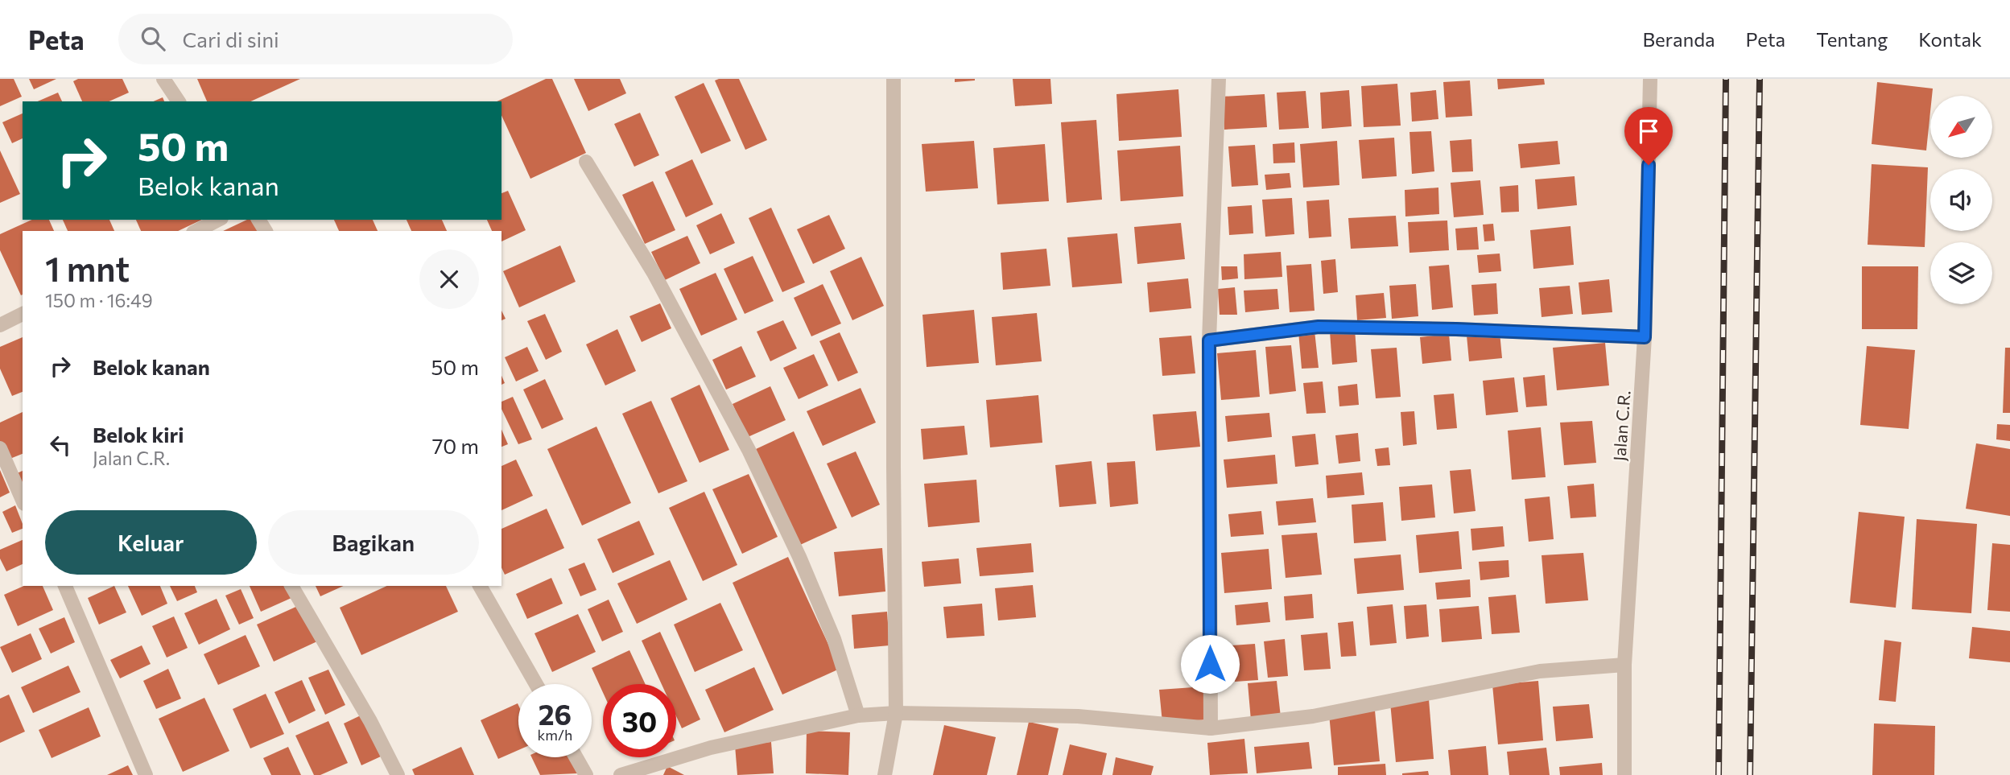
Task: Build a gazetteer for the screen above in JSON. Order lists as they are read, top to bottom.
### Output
{
  "streets": {
    "street": ["Jalan C.R."]
  },
  "north": "bottom left",
  "page": {
    "header": "Peta",
    "search": "Cari di sini",
    "nav": [
      "Beranda",
      "Peta",
      "Tentang",
      "Kontak"
    ],
    "turn": ["50 m", "Belok kanan"],
    "heading": ["1 mnt", "150 m · 16:49"],
    "list": [
      {
        "name": "Belok kanan",
        "value": "50 m"
      },
      {
        "name": "Belok kiri",
        "note": "Jalan C.R.",
        "value": "70 m"
      }
    ],
    "buttons": ["Keluar", "Bagikan"],
    "speed": "26 km/h",
    "limit": "30"
  }
}
